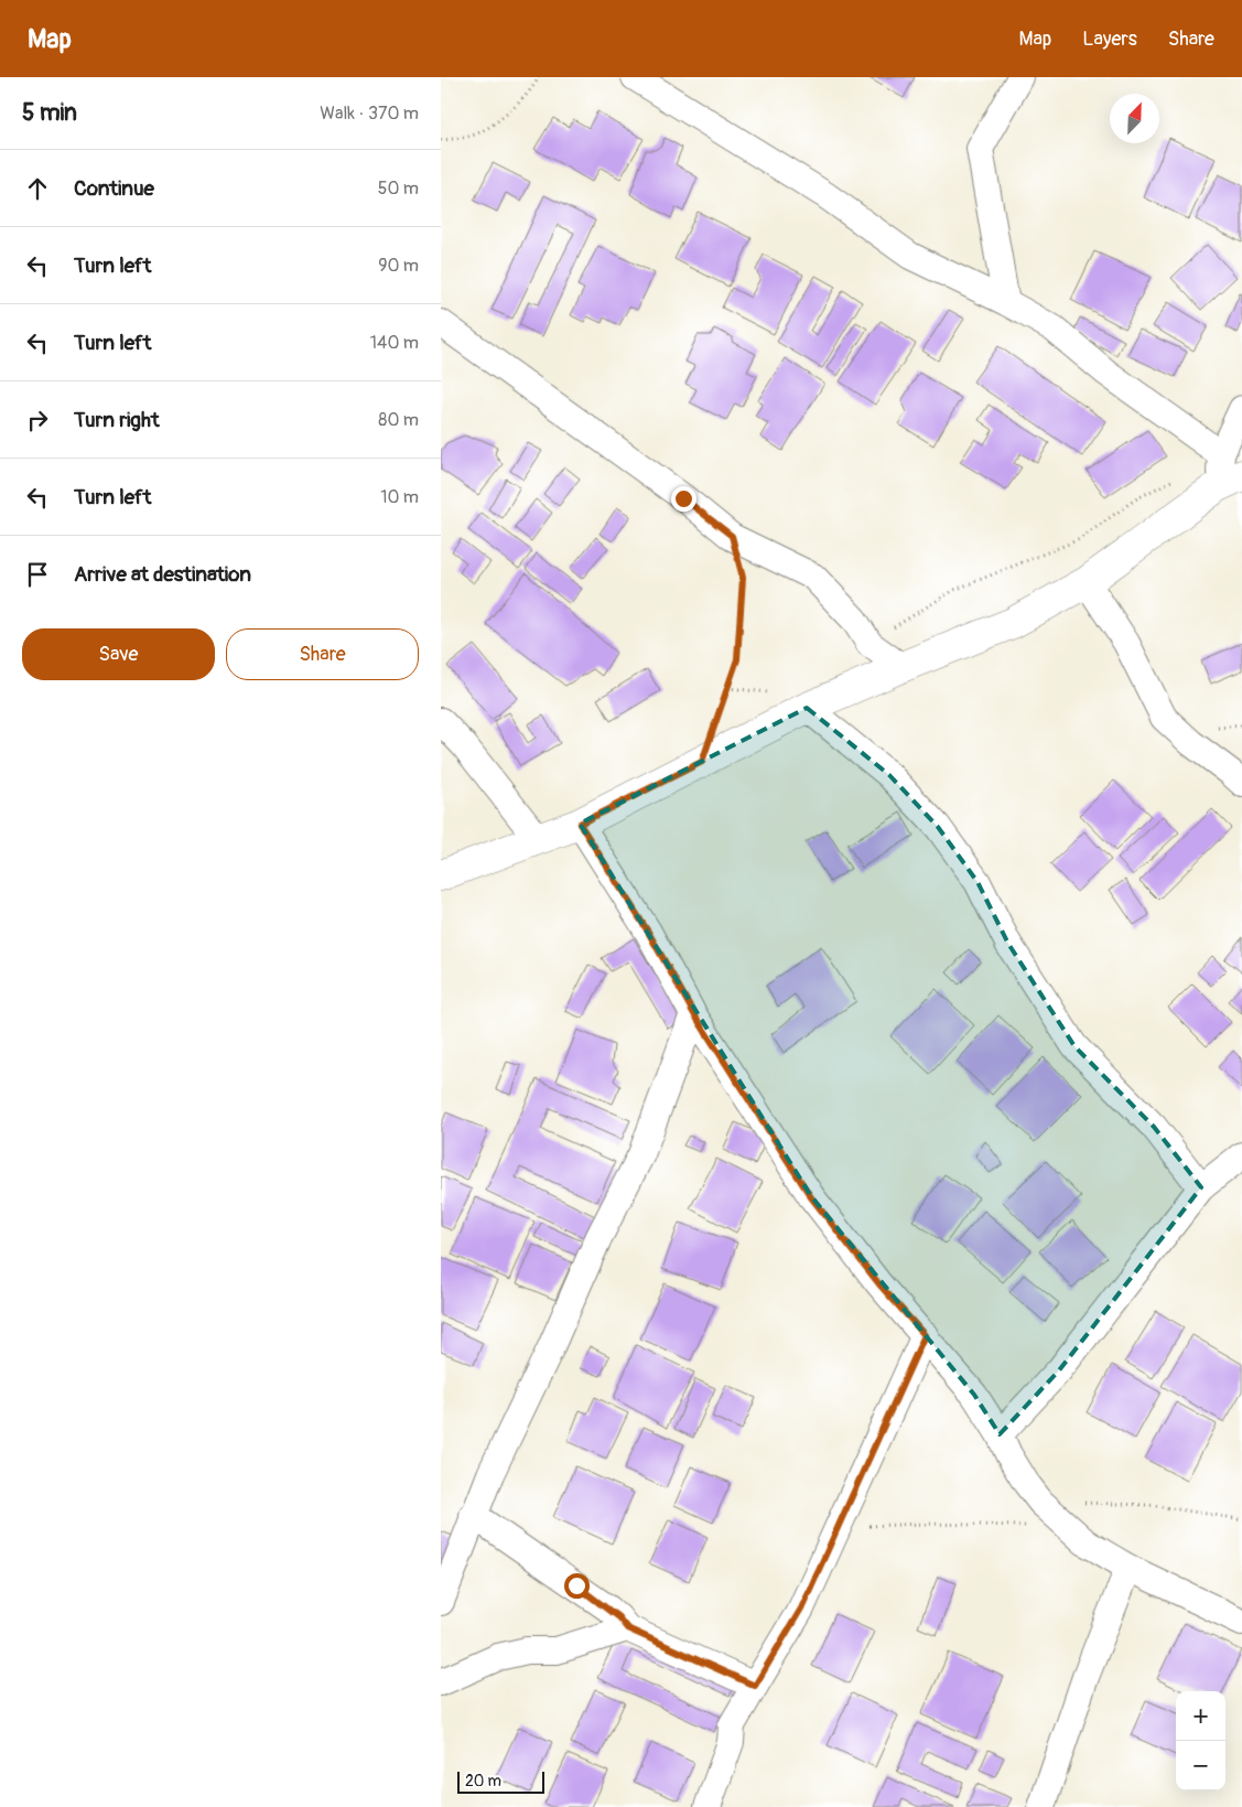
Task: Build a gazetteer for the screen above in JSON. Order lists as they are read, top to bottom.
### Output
{
  "scale_bar": "20 m",
  "north": "top right",
  "page": {
    "header": "Map",
    "nav": ["Map", "Layers", "Share"],
    "heading": ["5 min", "Walk · 370 m"],
    "list": [
      ["Continue", "50 m"],
      ["Turn left", "90 m"],
      ["Turn left", "140 m"],
      ["Turn right", "80 m"],
      ["Turn left", "10 m"],
      "Arrive at destination"
    ],
    "buttons": ["Save", "Share"],
    "map_buttons": ["+", "−"],
    "scale": "20 m"
  }
}
